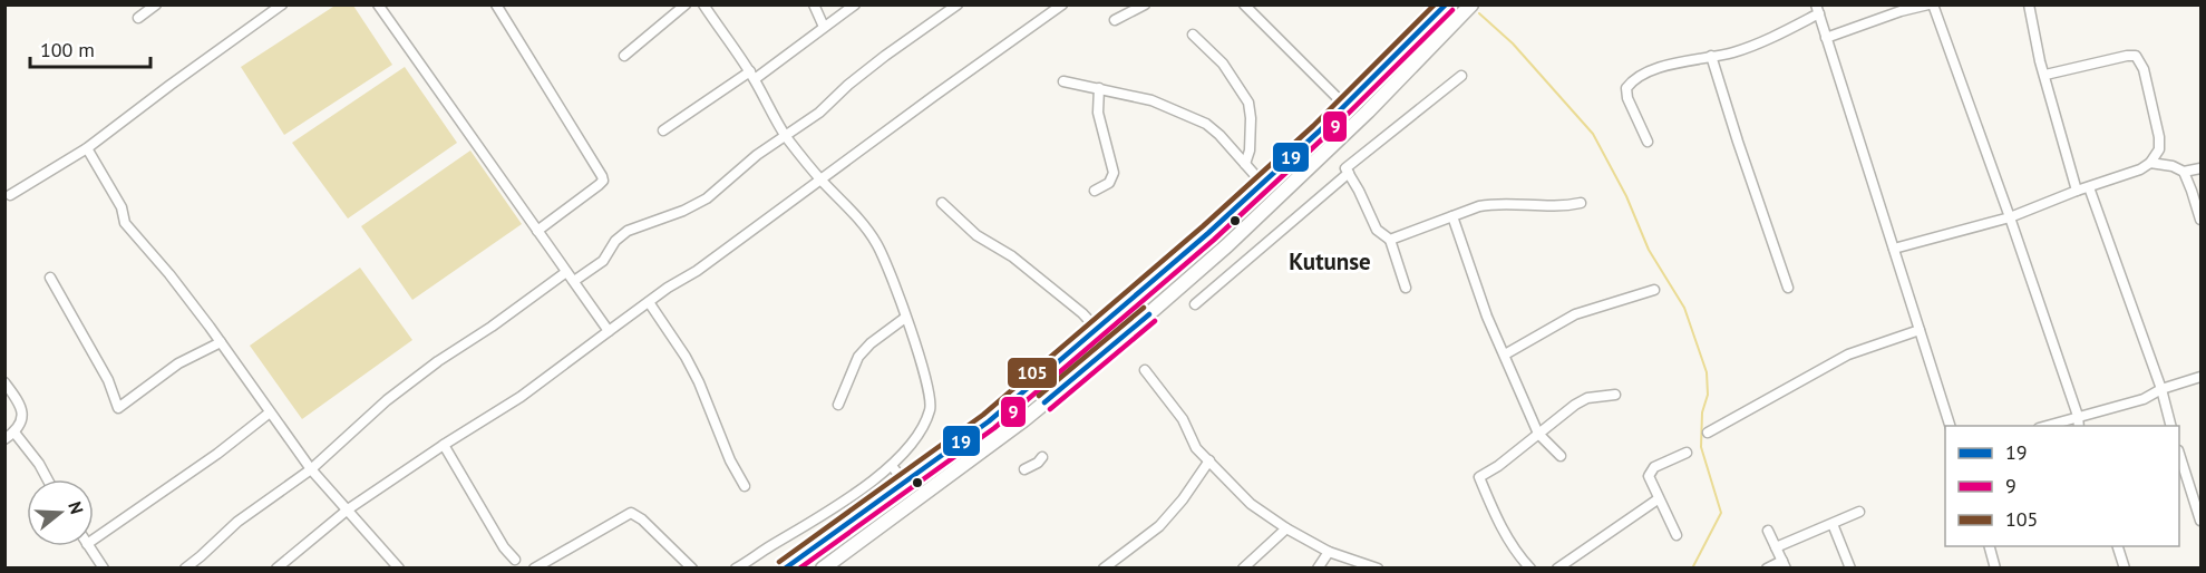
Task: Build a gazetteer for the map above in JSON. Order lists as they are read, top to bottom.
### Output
{
  "districts": ["Kutunse"],
  "lines": ["transit line 19", "transit line 105", "transit line 9"],
  "legend": ["19", "9", "105"],
  "scale_bar": "100 m",
  "north": "right"
}
